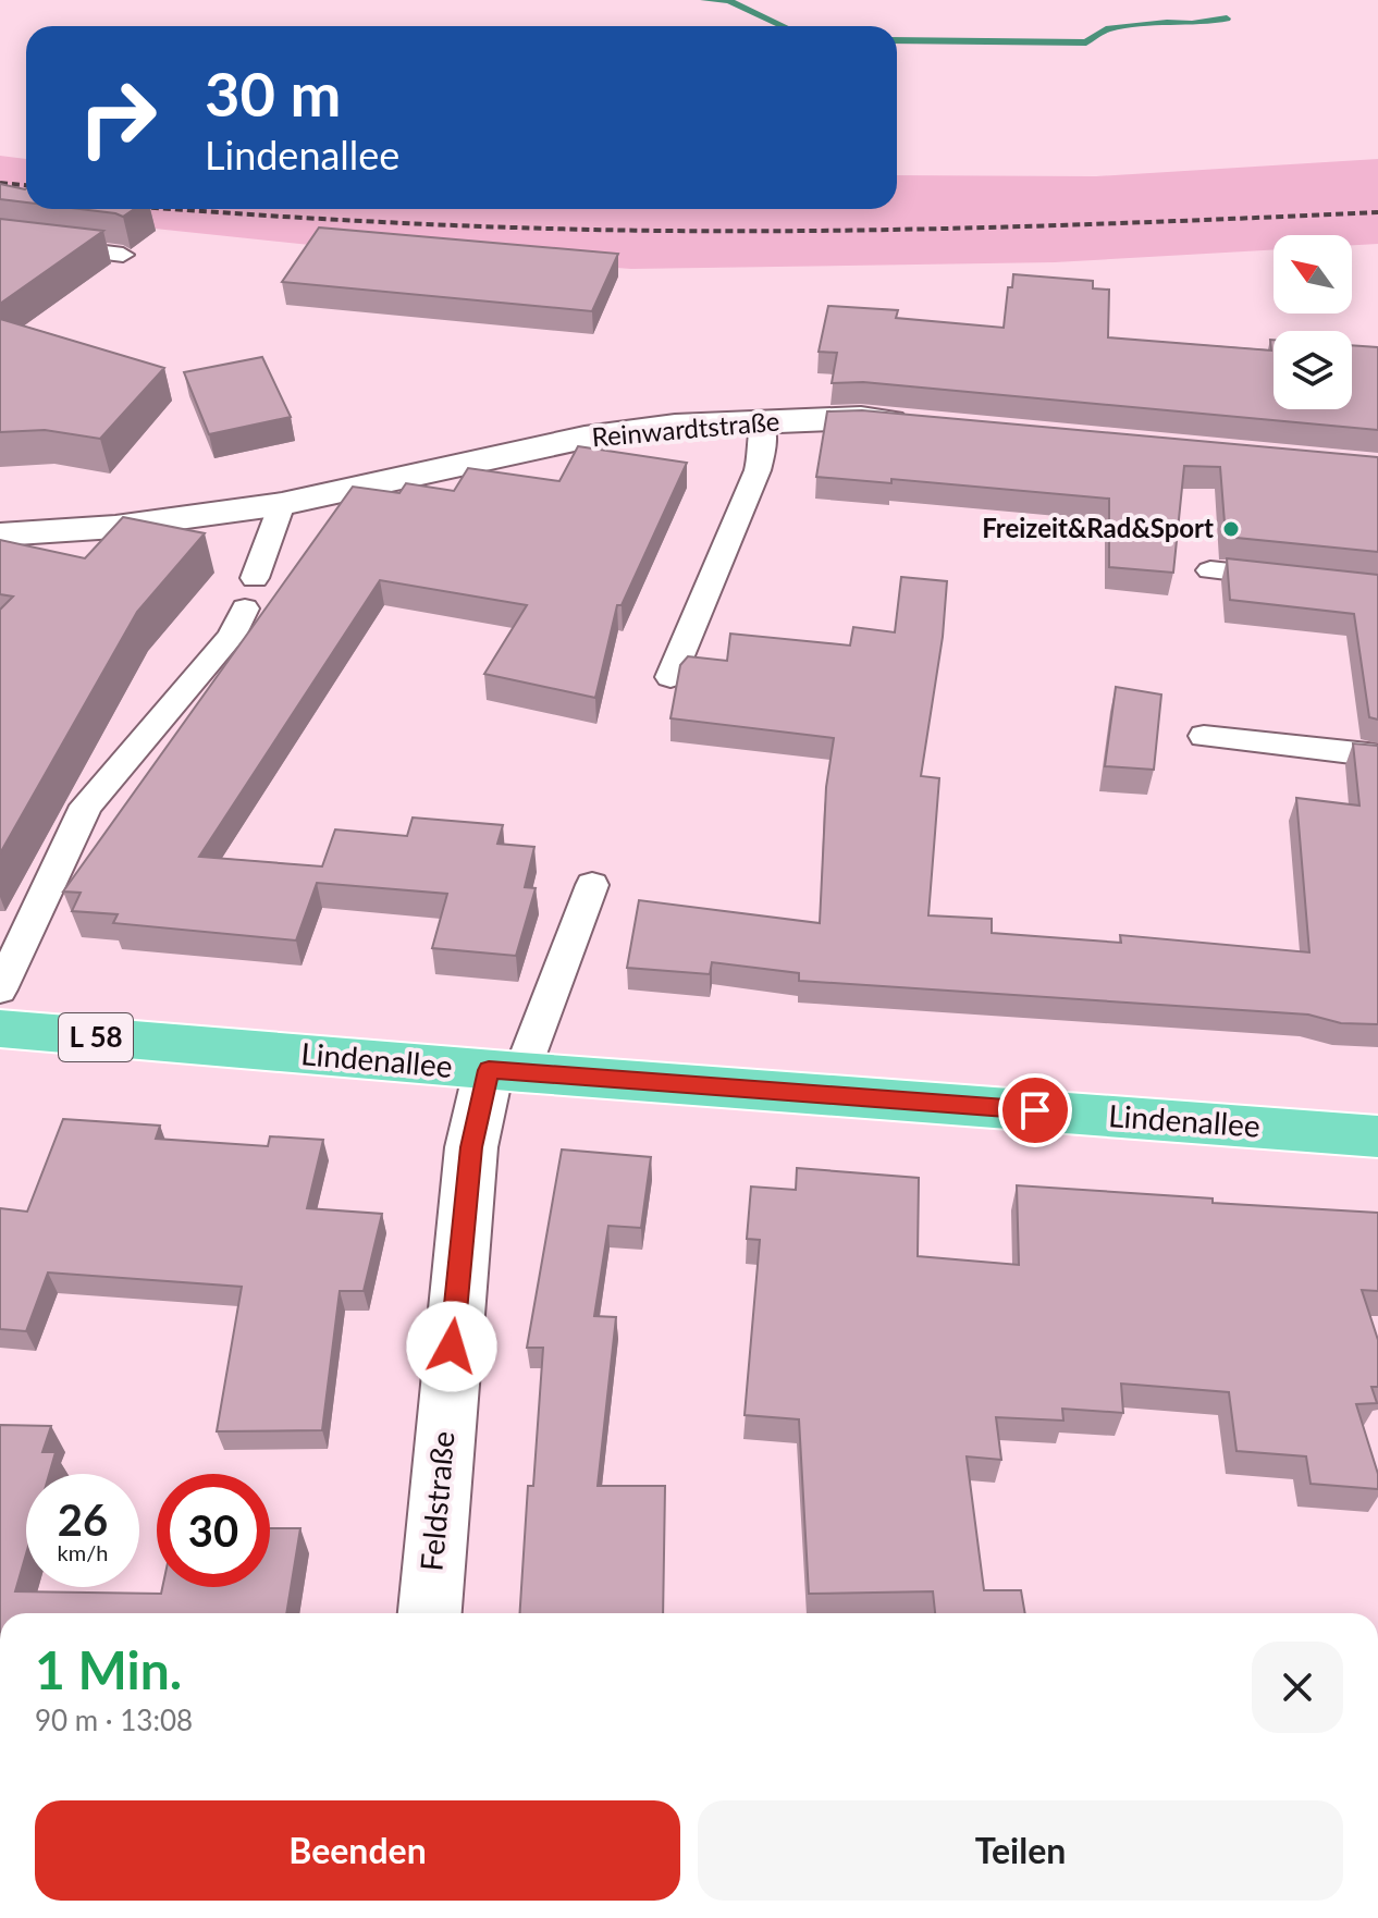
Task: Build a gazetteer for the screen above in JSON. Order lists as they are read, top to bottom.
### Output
{
  "streets": {
    "main road": ["L 58", "Lindenallee"],
    "street": ["Reinwardtstraße", "Feldstraße"]
  },
  "crossings": [
    ["Lindenallee", "Feldstraße"]
  ],
  "places": ["Freizeit&Rad&Sport"],
  "north": "top left",
  "page": {
    "turn": ["30 m", "Lindenallee"],
    "speed": "26 km/h",
    "limit": "30",
    "heading": ["1 Min.", "90 m · 13:08"],
    "buttons": ["Beenden", "Teilen"]
  }
}
